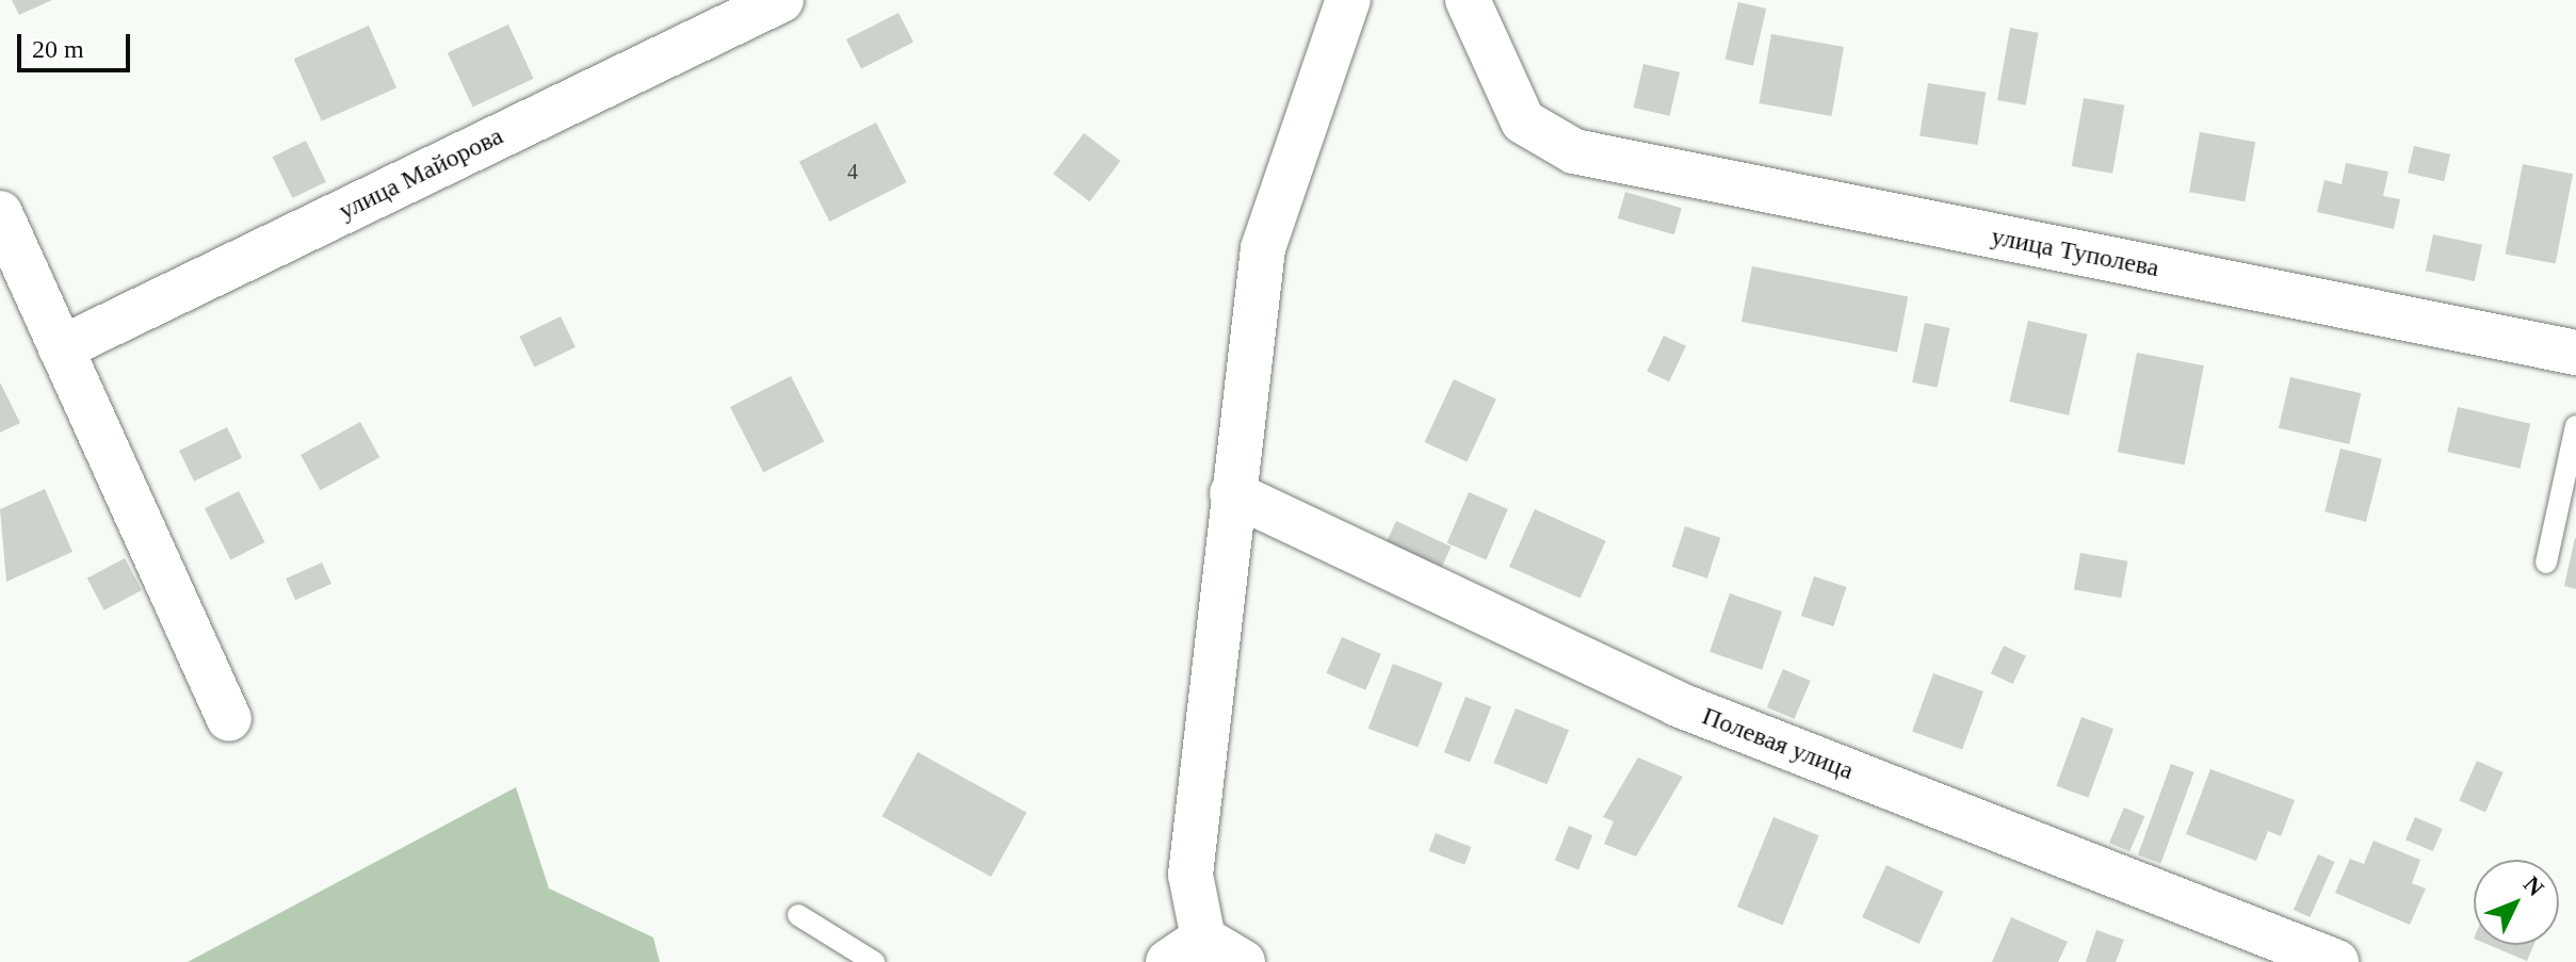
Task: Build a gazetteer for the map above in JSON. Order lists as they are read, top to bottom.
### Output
{
  "streets": {
    "street": ["улица Майорова", "улица Туполева", "Полевая улица"]
  },
  "house_numbers": ["4"],
  "scale_bar": "20 m",
  "north": "top right"
}
